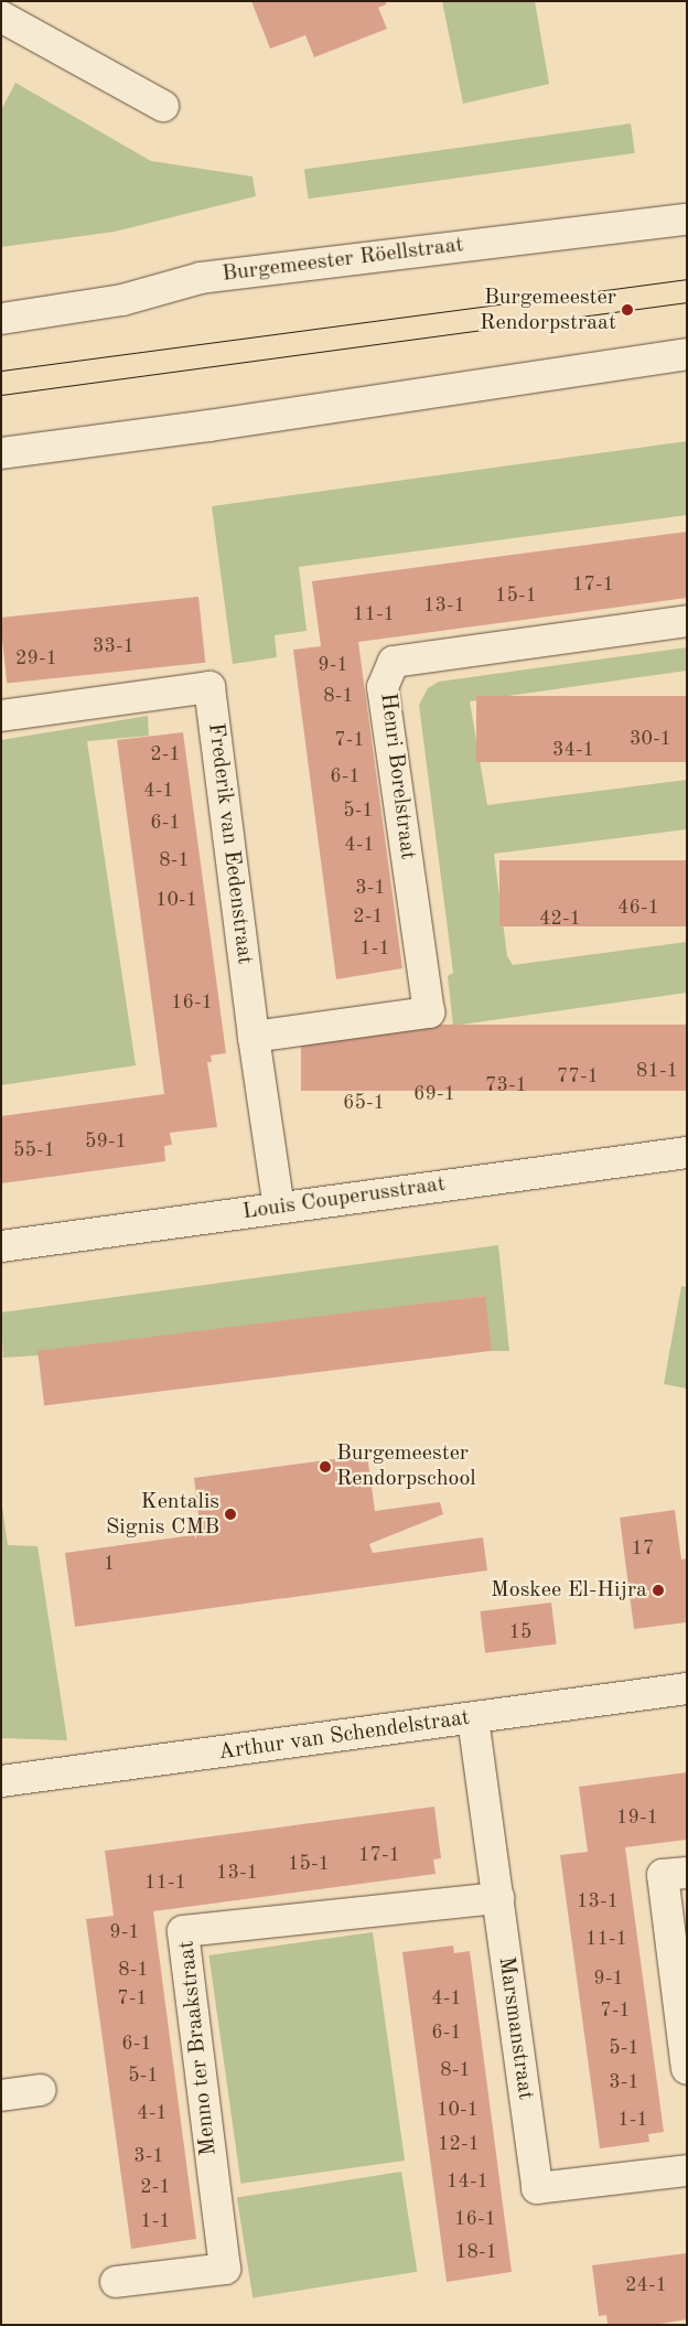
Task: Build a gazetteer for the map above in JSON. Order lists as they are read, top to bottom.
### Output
{
  "streets": {
    "street": [
      "Burgemeester Röellstraat",
      "Henri Borelstraat",
      "Frederik van Eedenstraat",
      "Louis Couperusstraat",
      "Arthur van Schendelstraat",
      "Marsmanstraat",
      "Menno ter Braakstraat"
    ]
  },
  "crossings": [
    ["Henri Borelstraat", "Frederik van Eedenstraat"],
    ["Frederik van Eedenstraat", "Louis Couperusstraat"],
    ["Arthur van Schendelstraat", "Marsmanstraat"],
    ["Marsmanstraat", "Menno ter Braakstraat"]
  ],
  "places": [
    "Burgemeester Rendorpstraat",
    "Burgemeester Rendorpschool",
    "Kentalis Signis CMB",
    "Moskee El-Hijra"
  ],
  "house_numbers": [
    "17-1",
    "15-1",
    "13-1",
    "11-1",
    "33-1",
    "29-1",
    "9-1",
    "8-1",
    "30-1",
    "7-1",
    "34-1",
    "2-1",
    "6-1",
    "4-1",
    "5-1",
    "6-1",
    "4-1",
    "8-1",
    "3-1",
    "10-1",
    "46-1",
    "2-1",
    "42-1",
    "1-1",
    "16-1",
    "81-1",
    "77-1",
    "73-1",
    "69-1",
    "65-1",
    "59-1",
    "55-1",
    "17",
    "1",
    "15",
    "19-1",
    "17-1",
    "15-1",
    "13-1",
    "11-1",
    "13-1",
    "9-1",
    "11-1",
    "8-1",
    "9-1",
    "7-1",
    "4-1",
    "7-1",
    "6-1",
    "6-1",
    "5-1",
    "8-1",
    "5-1",
    "3-1",
    "10-1",
    "4-1",
    "1-1",
    "12-1",
    "3-1",
    "14-1",
    "2-1",
    "16-1",
    "1-1",
    "18-1",
    "24-1"
  ]
}
